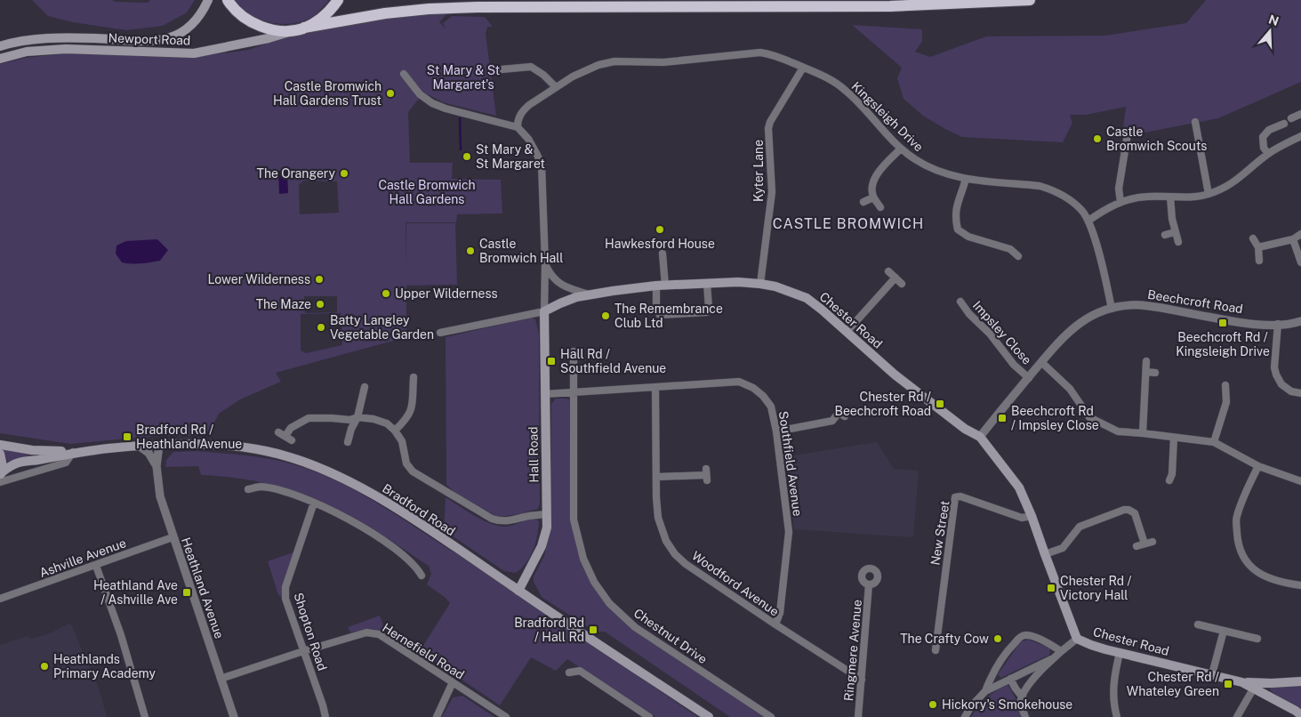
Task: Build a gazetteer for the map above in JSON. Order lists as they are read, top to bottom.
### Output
{
  "streets": {
    "main road": [
      "Newport Road",
      "Chester Road",
      "Hall Road",
      "Bradford Road"
    ],
    "street": [
      "Kingsleigh Drive",
      "Kyter Lane",
      "Beechcroft Road",
      "Impsley Close",
      "Southfield Avenue",
      "New Street",
      "Ashville Avenue",
      "Woodford Avenue",
      "Heathland Avenue",
      "Shopton Road",
      "Chestnut Drive",
      "Ringmere Avenue",
      "Hernefield Road"
    ]
  },
  "crossings": [
    ["Kingsleigh Drive", "Kyter Lane"],
    ["Kingsleigh Drive", "Beechcroft Road"],
    ["Kyter Lane", "Chester Road"],
    ["Beechcroft Road", "Chester Road"],
    ["Beechcroft Road", "Impsley Close"],
    ["Chester Road", "Hall Road"],
    ["Chester Road", "New Street"],
    ["Hall Road", "Southfield Avenue"],
    ["Hall Road", "Bradford Road"],
    ["Southfield Avenue", "Woodford Avenue"],
    ["Southfield Avenue", "Chestnut Drive"],
    ["Bradford Road", "Heathland Avenue"],
    ["Ashville Avenue", "Heathland Avenue"],
    ["Woodford Avenue", "Ringmere Avenue"],
    ["Heathland Avenue", "Hernefield Road"],
    ["Shopton Road", "Hernefield Road"]
  ],
  "districts": ["CASTLE BROMWICH"],
  "parks": ["St Mary & St Margaret's", "Castle Bromwich Hall Gardens"],
  "places": {
    "other": [
      "Castle Bromwich Hall Gardens Trust",
      "Castle Bromwich Scouts",
      "St Mary & St Margaret",
      "The Orangery",
      "Hawkesford House",
      "Castle Bromwich Hall",
      "Lower Wilderness",
      "Upper Wilderness",
      "The Maze",
      "The Remembrance Club Ltd",
      "Batty Langley Vegetable Garden",
      "The Crafty Cow",
      "Heathlands Primary Academy",
      "Hickory's Smokehouse"
    ],
    "transit": [
      "Beechcroft Rd / Kingsleigh Drive",
      "Hall Rd / Southfield Avenue",
      "Chester Rd / Beechcroft Road",
      "Beechcroft Rd / Impsley Close",
      "Bradford Rd / Heathland Avenue",
      "Chester Rd / Victory Hall",
      "Heathland Ave / Ashville Ave",
      "Bradford Rd / Hall Rd",
      "Chester Rd / Whateley Green"
    ]
  },
  "north": "top"
}
